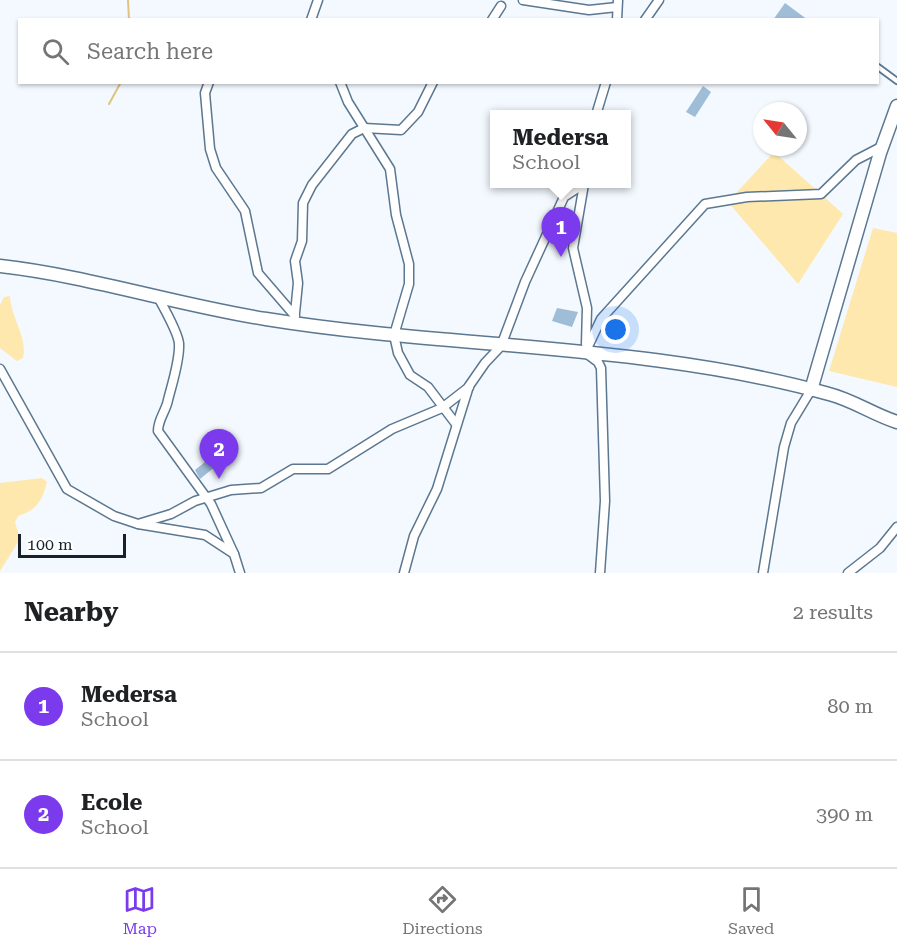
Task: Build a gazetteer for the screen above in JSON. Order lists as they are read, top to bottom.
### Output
{
  "scale_bar": "100 m",
  "north": "top left",
  "page": {
    "search": "Search here",
    "popup": ["Medersa", "School"],
    "pins": ["1", "2"],
    "scale": "100 m",
    "heading": ["Nearby", "2 results"],
    "list": [
      {
        "mark": "1",
        "name": "Medersa",
        "note": "School",
        "value": "80 m"
      },
      {
        "mark": "2",
        "name": "Ecole",
        "note": "School",
        "value": "390 m"
      }
    ],
    "nav": ["Map", "Directions", "Saved"]
  }
}
